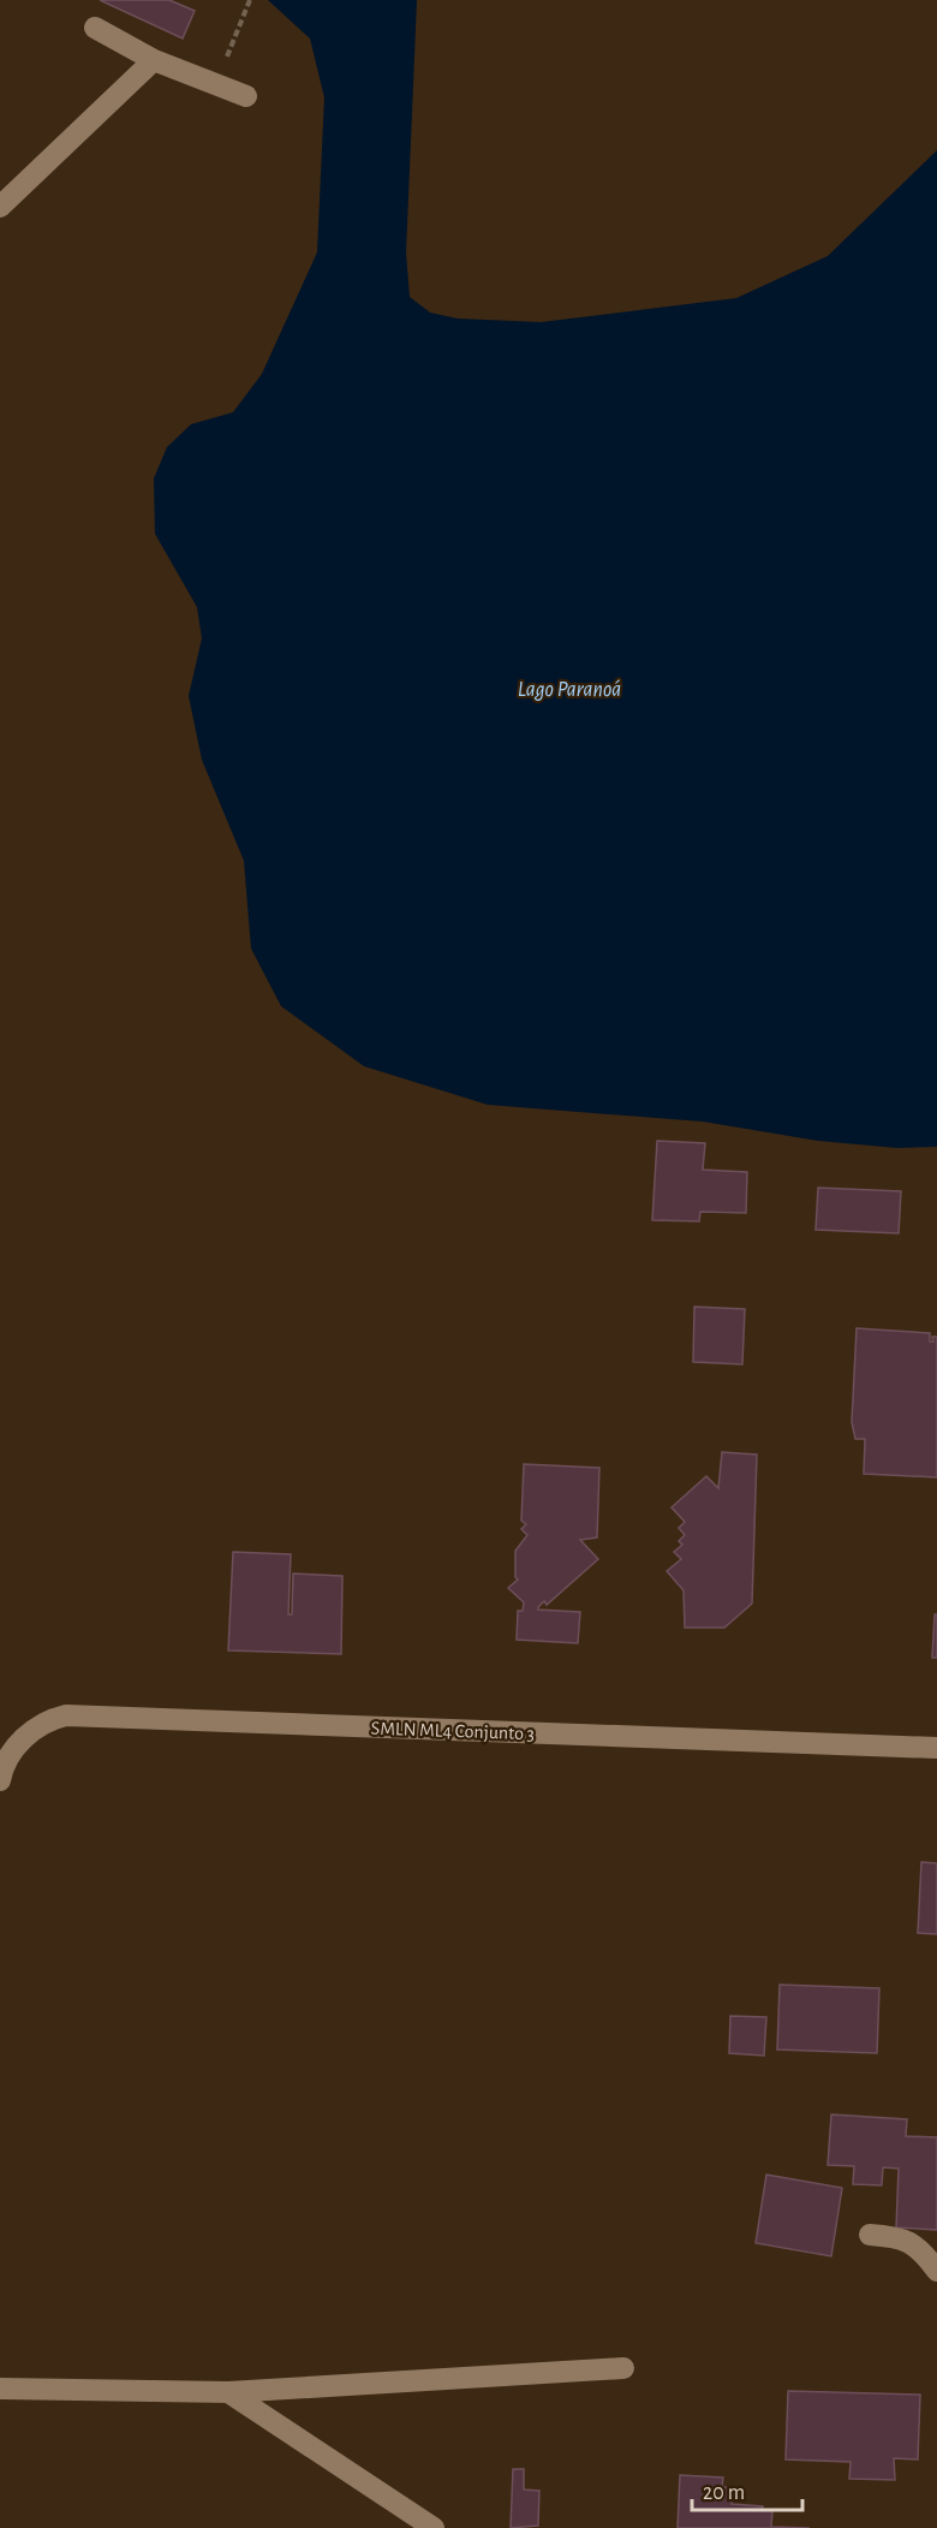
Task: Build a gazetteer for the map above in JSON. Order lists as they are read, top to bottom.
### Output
{
  "streets": {
    "street": ["SMLN ML4 Conjunto 3"]
  },
  "water": ["Lago Paranoá"],
  "scale_bar": "20 m"
}
